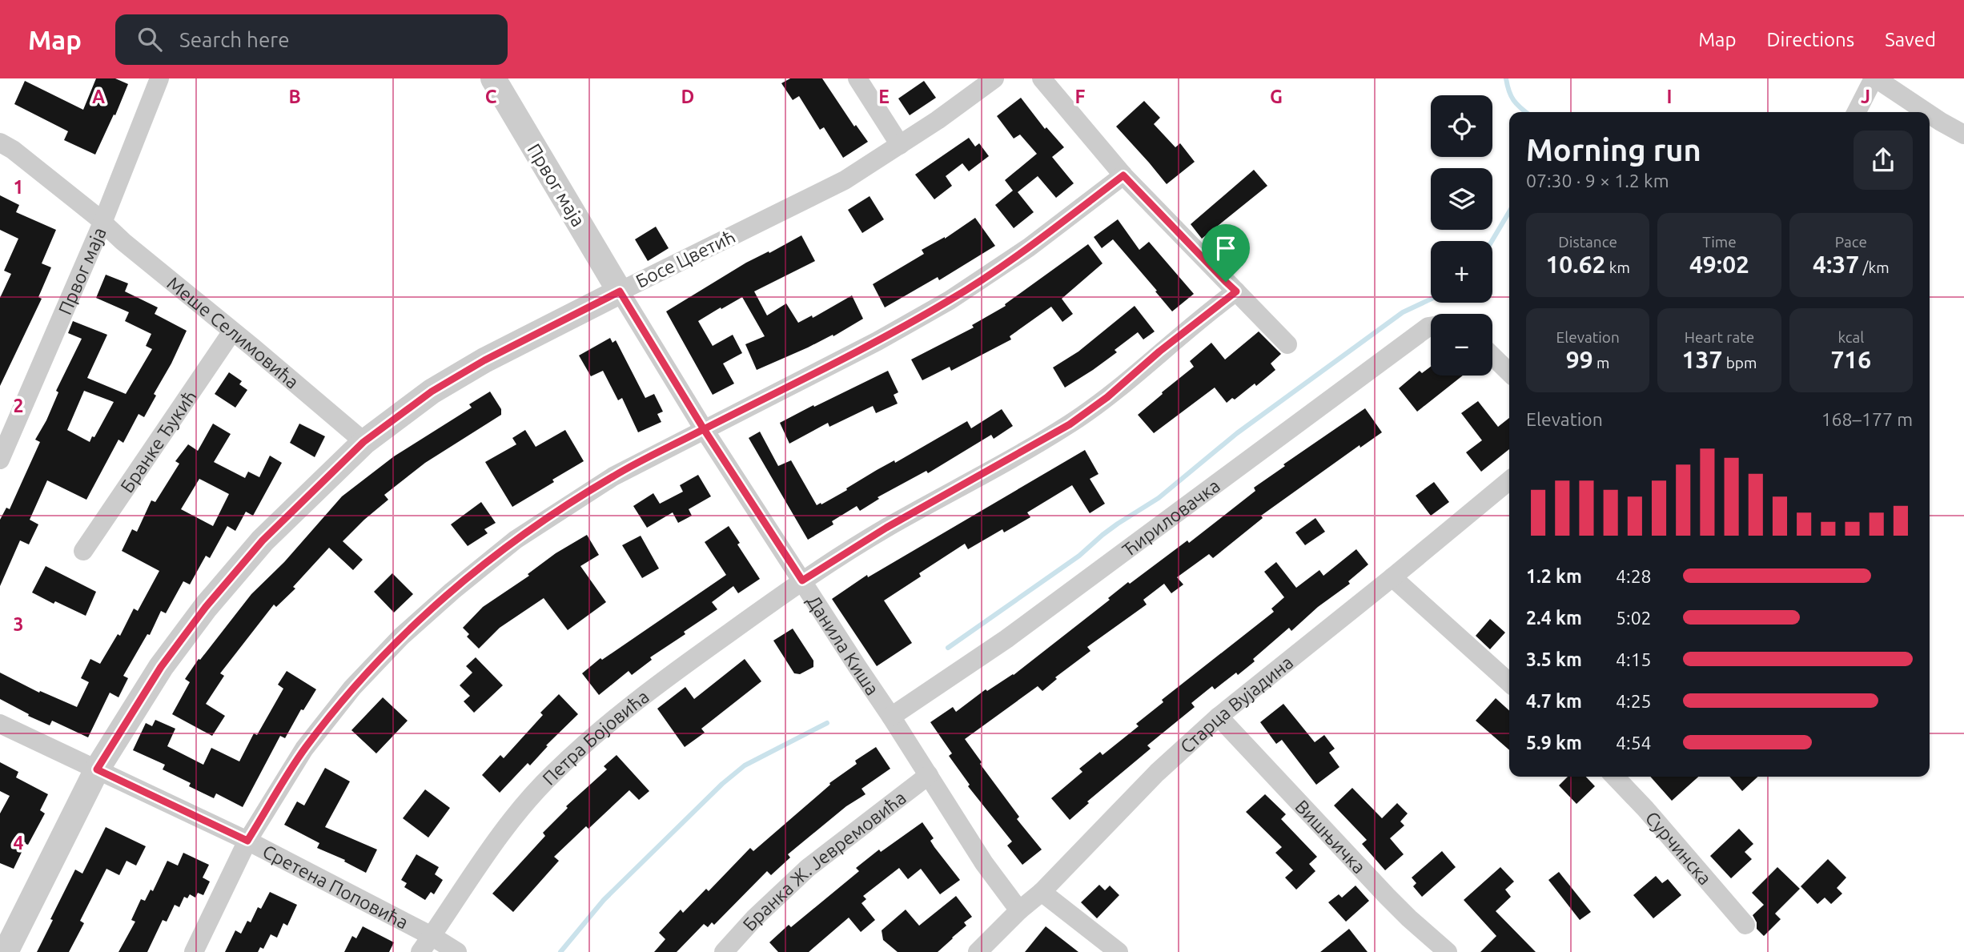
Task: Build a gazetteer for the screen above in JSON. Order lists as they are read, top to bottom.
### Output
{
  "streets": {
    "street": [
      "Првог маја",
      "Босе Цветић",
      "Меше Селимовића",
      "Бранке Ђукић",
      "Ћириловачка",
      "Данила Киша",
      "Старца Вујадина",
      "Петра Бојовића",
      "Вишњичка",
      "Сурчинска",
      "Бранка Ж. Јевремовића",
      "Сретена Поповића"
    ]
  },
  "crossings": [
    ["Првог маја", "Босе Цветић"],
    ["Првог маја", "Меше Селимовића"],
    ["Првог маја", "Данила Киша"],
    ["Босе Цветић", "Меше Селимовића"],
    ["Босе Цветић", "Данила Киша"],
    ["Босе Цветић", "Сретена Поповића"],
    ["Меше Селимовића", "Бранке Ђукић"],
    ["Ћириловачка", "Данила Киша"],
    ["Данила Киша", "Старца Вујадина"],
    ["Данила Киша", "Петра Бојовића"],
    ["Данила Киша", "Бранка Ж. Јевремовића"],
    ["Старца Вујадина", "Вишњичка"],
    ["Петра Бојовића", "Сретена Поповића"]
  ],
  "page": {
    "header": "Map",
    "search": "Search here",
    "nav": ["Map", "Directions", "Saved"],
    "map_buttons": ["+", "−"],
    "heading": ["Morning run", "07:30 · 9 × 1.2 km"],
    "stats": [
      ["Distance", "10.62 km"],
      ["Time", "49:02"],
      ["Pace", "4:37 /km"],
      ["Elevation", "99 m"],
      ["Heart rate", "137 bpm"],
      ["kcal", "716"]
    ],
    "chart": ["Elevation", "168–177 m"],
    "list": [
      {
        "name": "1.2 km",
        "note": "4:28"
      },
      {
        "name": "2.4 km",
        "note": "5:02"
      },
      {
        "name": "3.5 km",
        "note": "4:15"
      },
      {
        "name": "4.7 km",
        "note": "4:25"
      },
      {
        "name": "5.9 km",
        "note": "4:54"
      }
    ]
  },
  "grid": {
    "columns": [
      "A",
      "B",
      "C",
      "D",
      "E",
      "F",
      "G",
      "I",
      "J"
    ],
    "rows": [
      "1",
      "2",
      "3",
      "4"
    ]
  }
}
